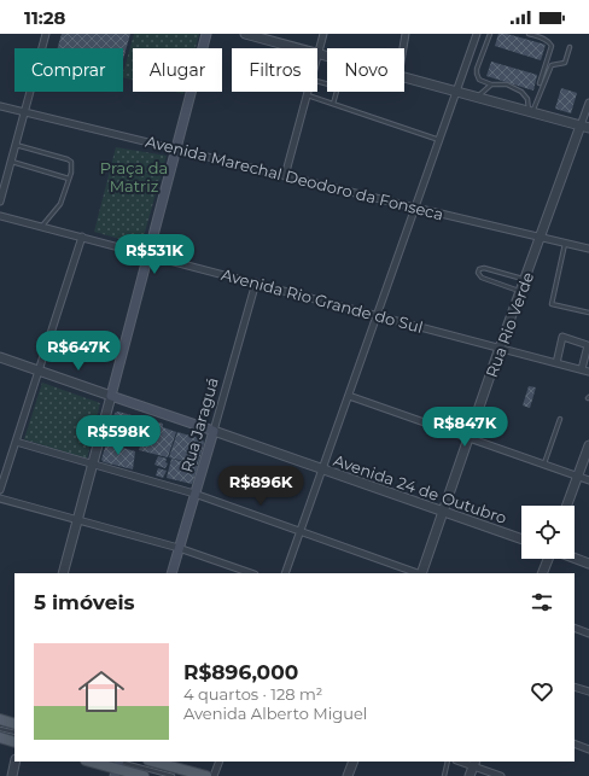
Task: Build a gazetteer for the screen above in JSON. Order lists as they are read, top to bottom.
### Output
{
  "streets": {
    "main road": ["Rua Jaraguá", "Avenida 24 de Outubro"],
    "street": ["Avenida Marechal Deodoro da Fonseca", "Avenida Rio Grande do Sul", "Rua Rio Verde"]
  },
  "crossings": [
    ["Avenida Marechal Deodoro da Fonseca", "Rua Rio Verde"],
    ["Avenida Rio Grande do Sul", "Rua Rio Verde"],
    ["Avenida Rio Grande do Sul", "Rua Jaraguá"],
    ["Rua Rio Verde", "Avenida 24 de Outubro"],
    ["Rua Jaraguá", "Avenida 24 de Outubro"]
  ],
  "parks": ["Praça da Matriz"],
  "page": {
    "status": "11:28",
    "chip": [
      "Comprar",
      "Alugar",
      "Filtros",
      "Novo"
    ],
    "price": [
      "R$531K",
      "R$647K",
      "R$847K",
      "R$598K",
      "R$896K"
    ],
    "heading": "5 imóveis",
    "list": [
      {
        "name": "R$896,000",
        "note": "4 quartos · 128 m² · Avenida Alberto Miguel"
      }
    ]
  }
}
